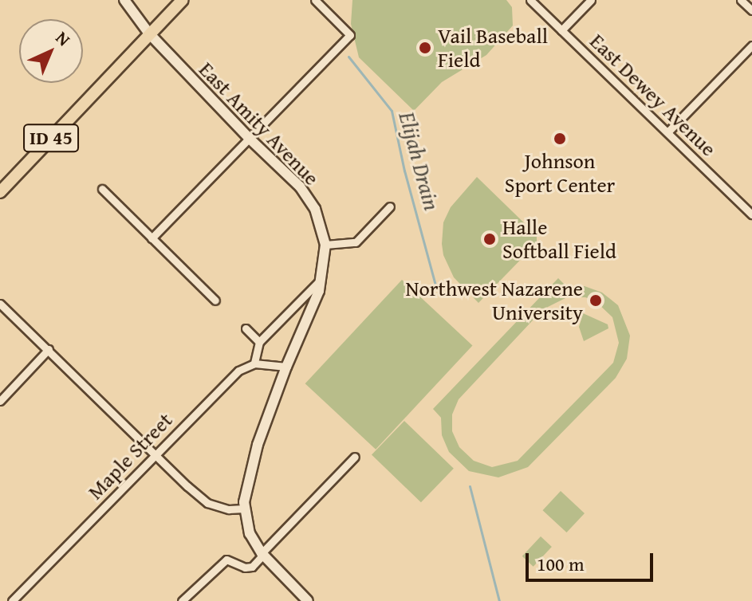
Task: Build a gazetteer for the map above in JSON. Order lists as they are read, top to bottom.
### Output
{
  "streets": {
    "main road": ["East Amity Avenue", "ID 45"],
    "street": ["East Dewey Avenue", "Maple Street"]
  },
  "crossings": [
    ["East Amity Avenue", "ID 45"]
  ],
  "water": ["Elijah Drain"],
  "places": [
    "Vail Baseball Field",
    "Johnson Sport Center",
    "Halle Softball Field",
    "Northwest Nazarene University"
  ],
  "scale_bar": "100 m",
  "north": "top right"
}
